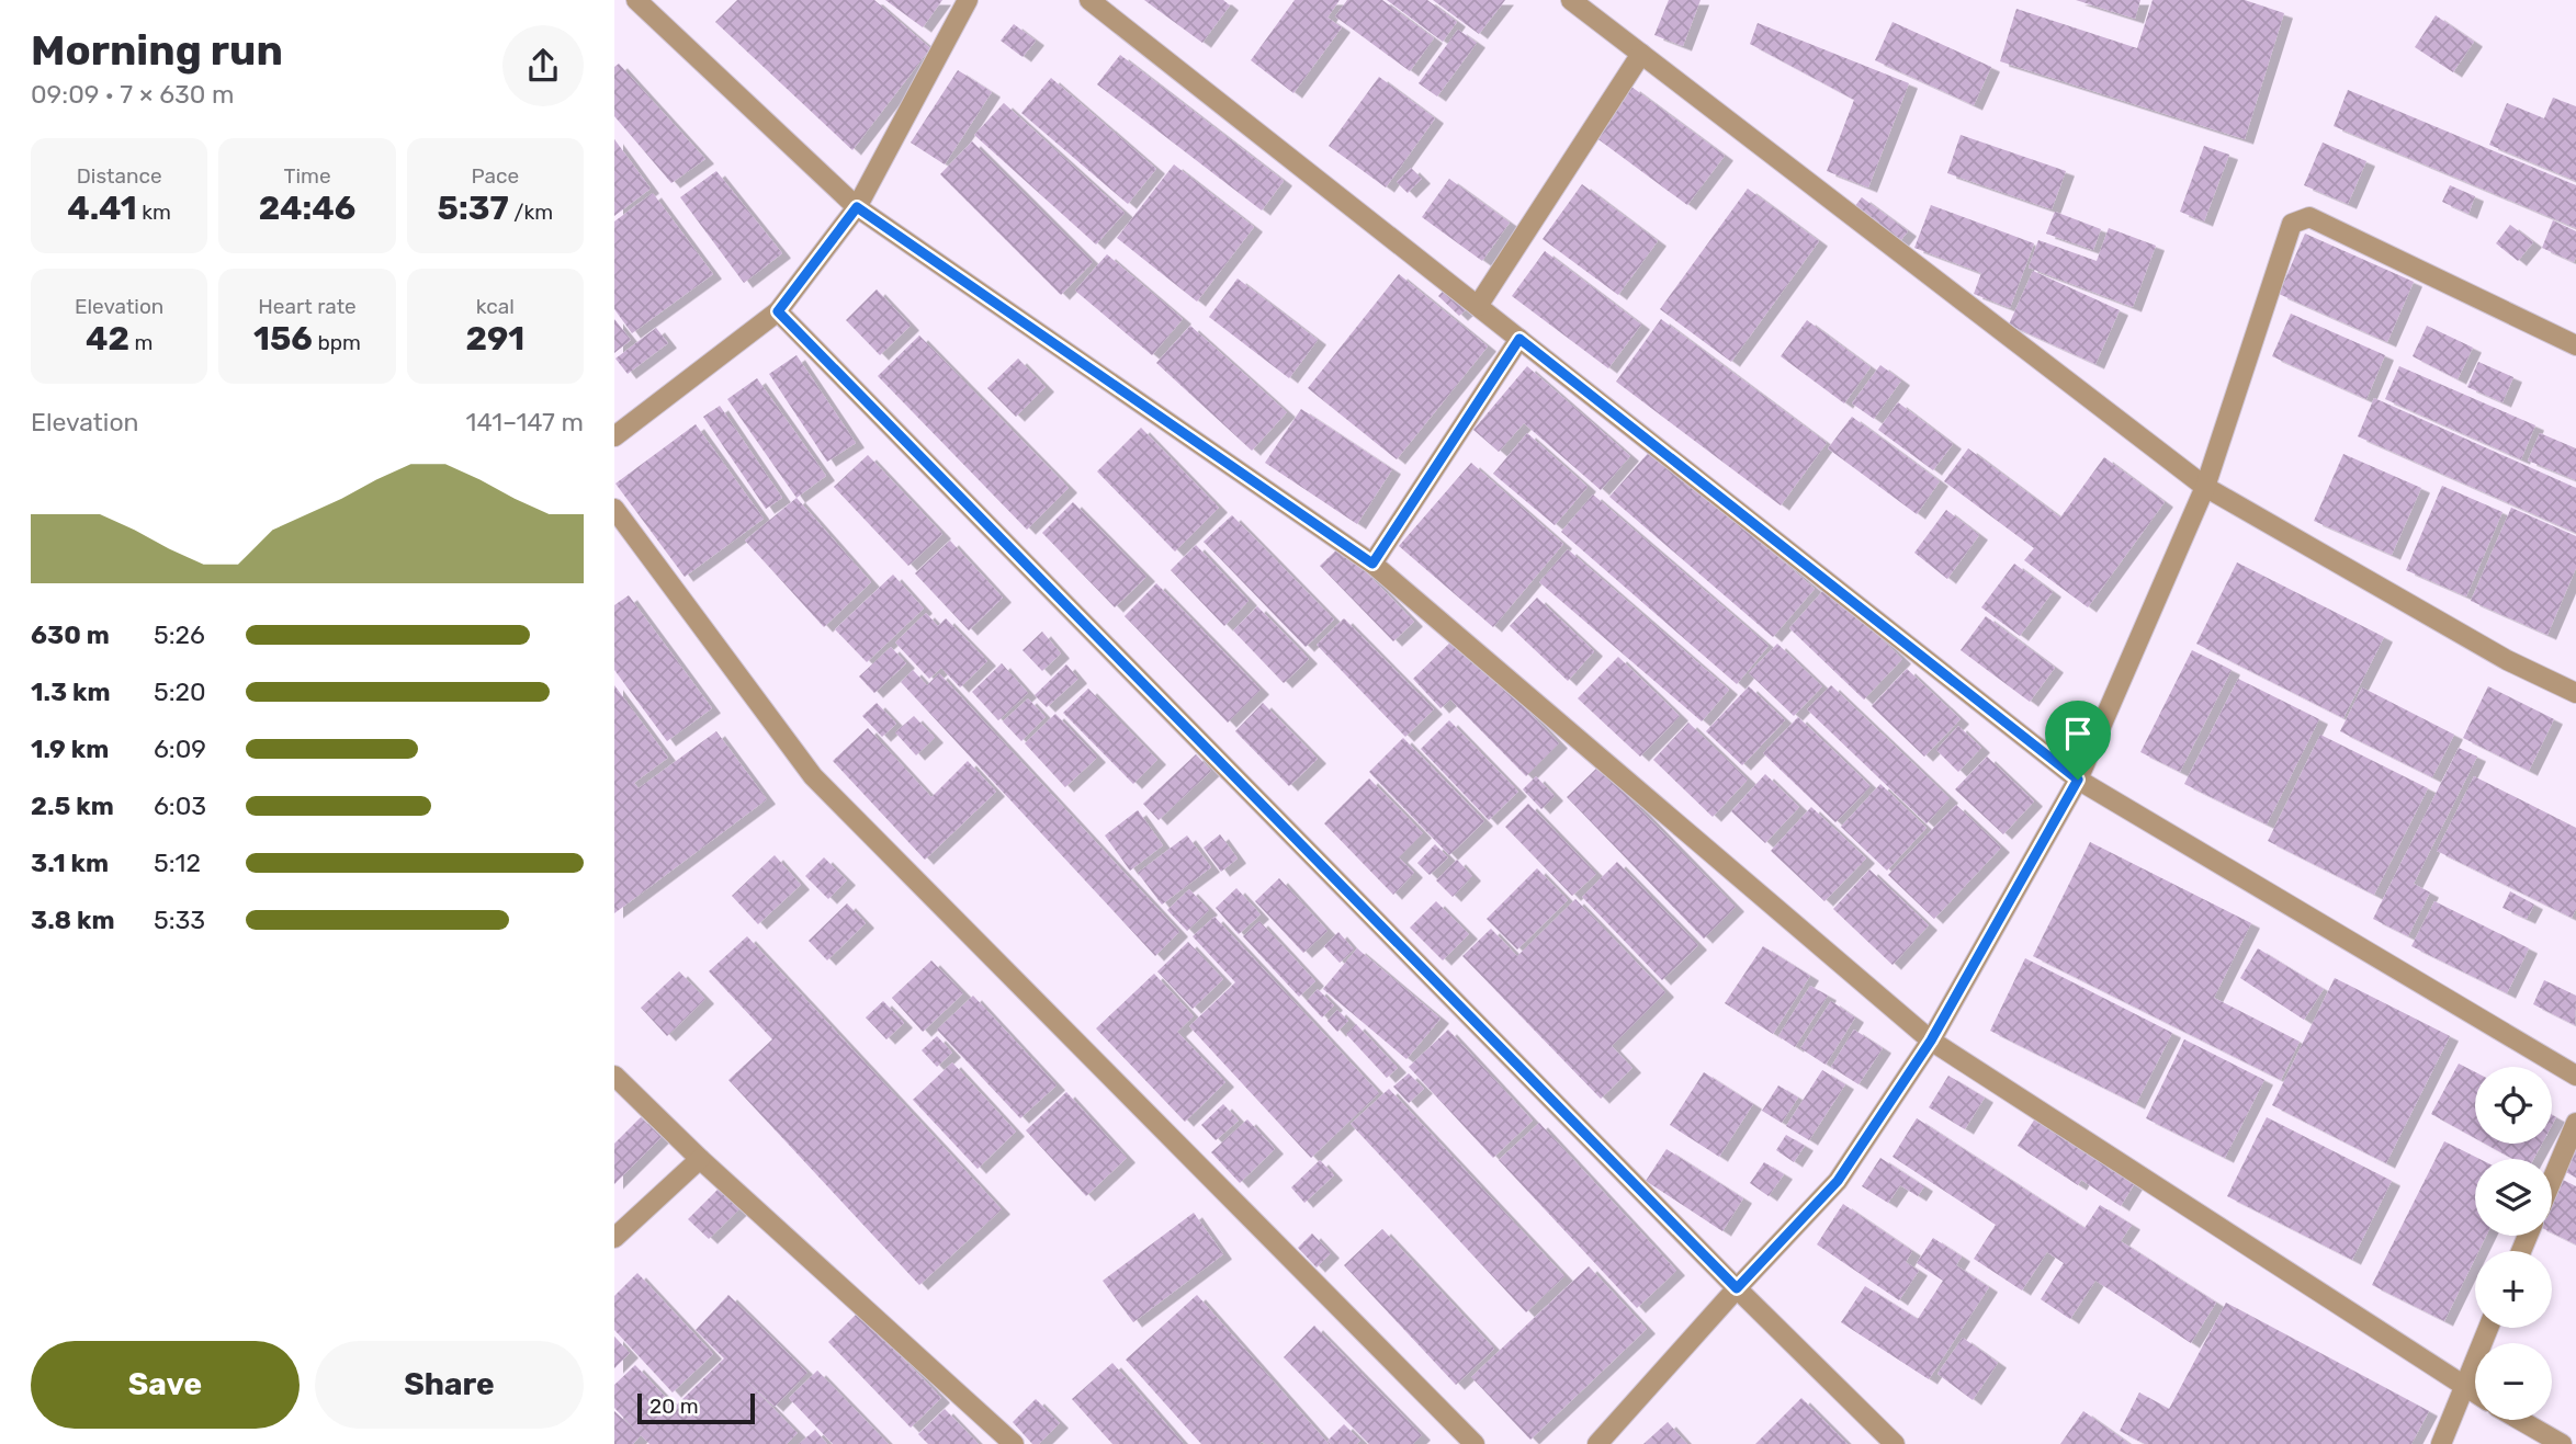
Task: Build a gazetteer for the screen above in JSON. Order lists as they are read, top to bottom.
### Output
{
  "scale_bar": "20 m",
  "page": {
    "heading": ["Morning run", "09:09 · 7 × 630 m"],
    "stats": [
      ["Distance", "4.41 km"],
      ["Time", "24:46"],
      ["Pace", "5:37 /km"],
      ["Elevation", "42 m"],
      ["Heart rate", "156 bpm"],
      ["kcal", "291"]
    ],
    "chart": ["Elevation", "141–147 m"],
    "list": [
      {
        "name": "630 m",
        "note": "5:26"
      },
      {
        "name": "1.3 km",
        "note": "5:20"
      },
      {
        "name": "1.9 km",
        "note": "6:09"
      },
      {
        "name": "2.5 km",
        "note": "6:03"
      },
      {
        "name": "3.1 km",
        "note": "5:12"
      },
      {
        "name": "3.8 km",
        "note": "5:33"
      }
    ],
    "map_buttons": ["+", "−"],
    "buttons": ["Save", "Share"],
    "scale": "20 m"
  }
}
